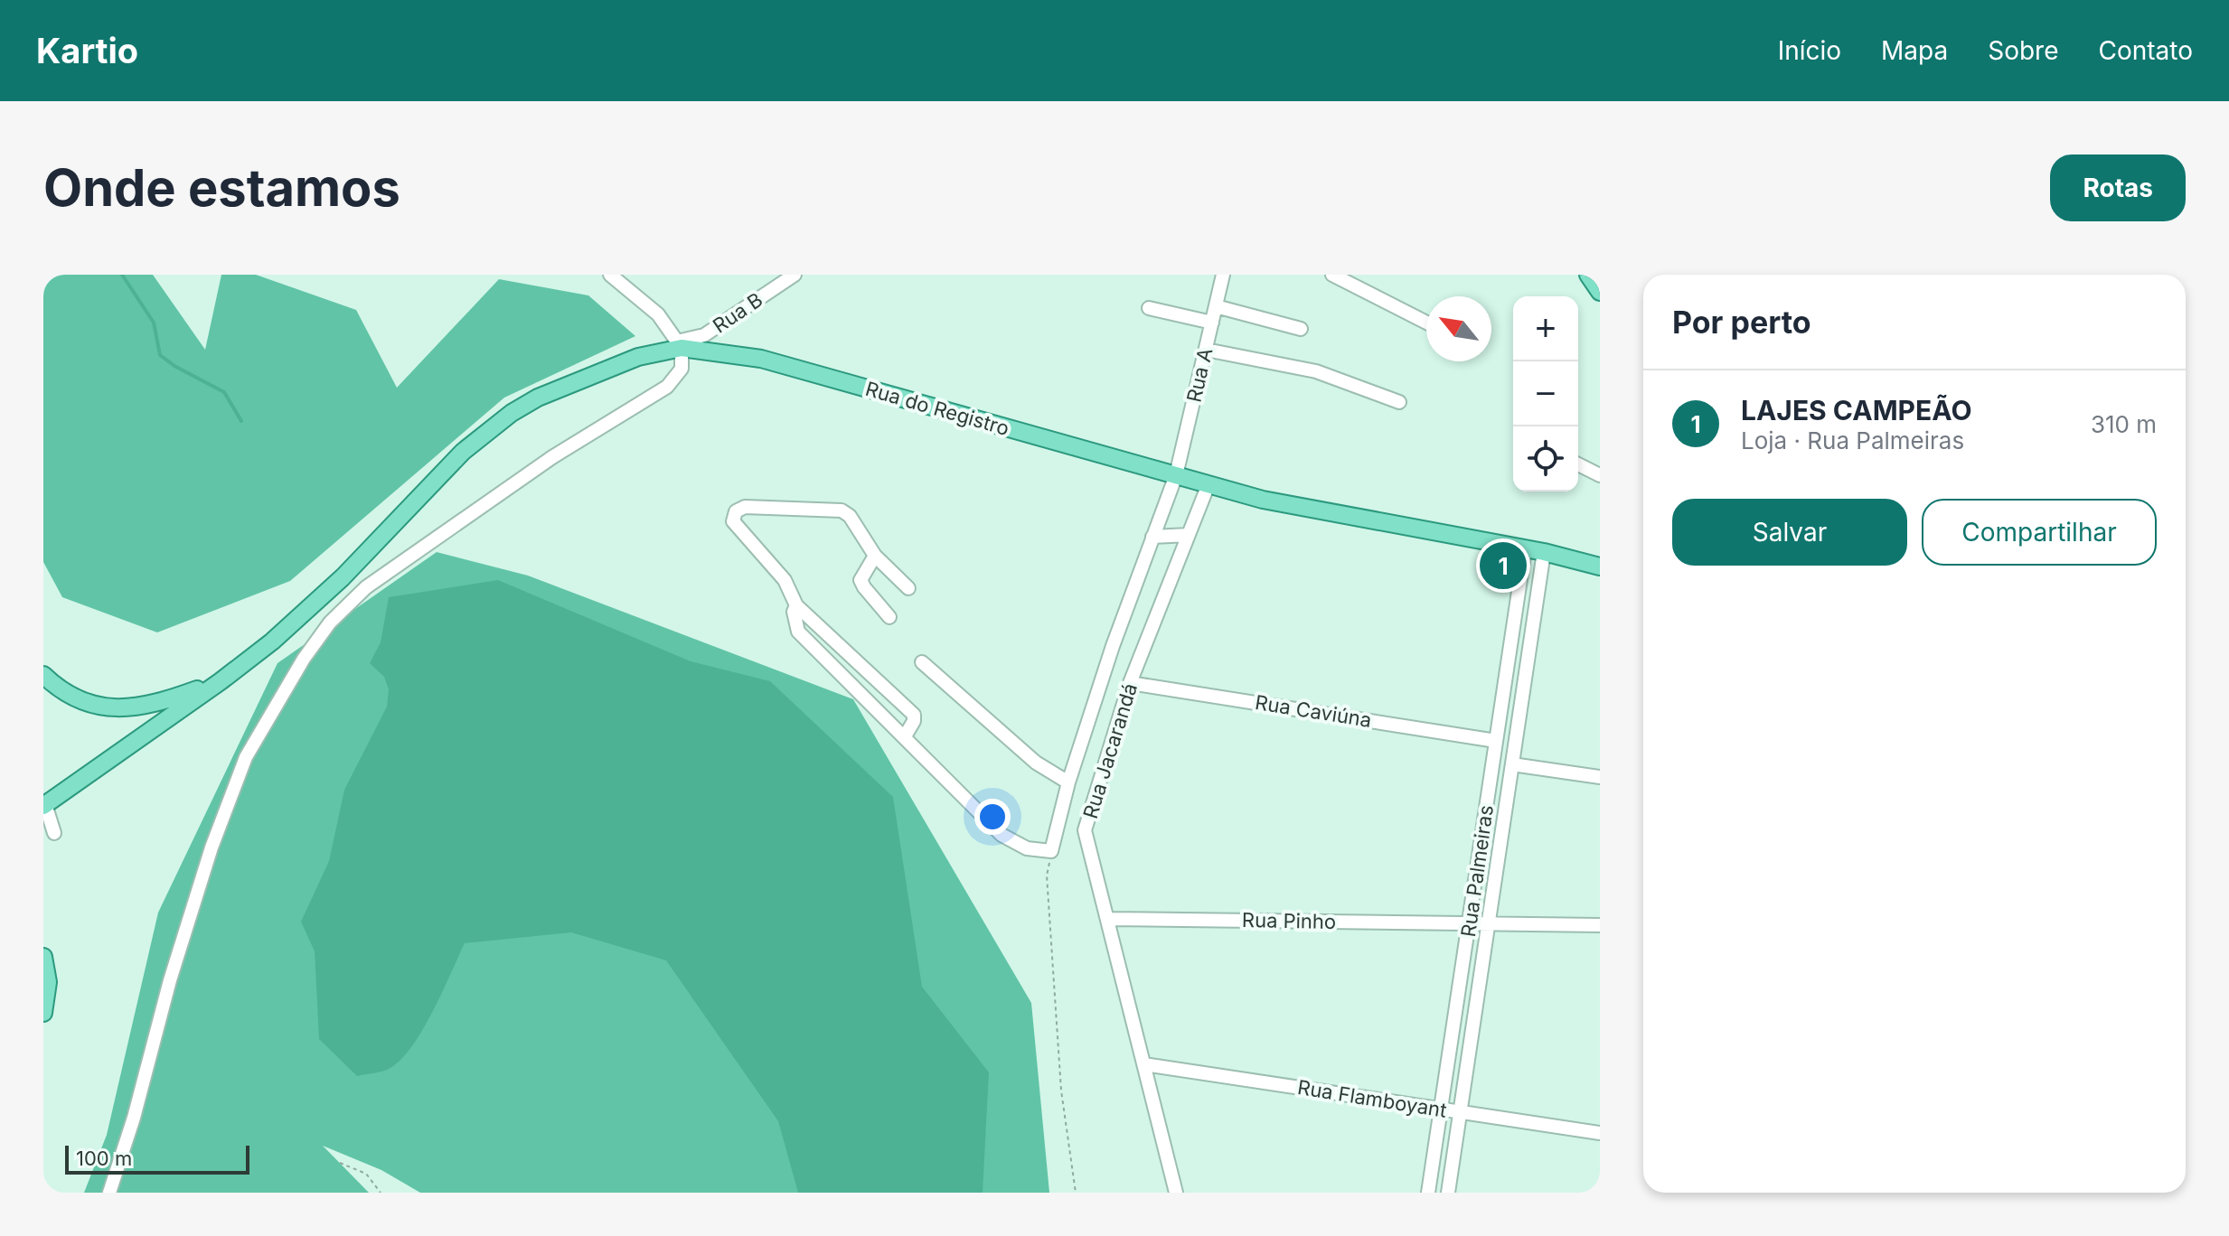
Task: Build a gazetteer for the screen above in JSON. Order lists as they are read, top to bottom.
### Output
{
  "streets": {
    "main road": ["Rua do Registro"],
    "street": [
      "Rua B",
      "Rua A",
      "Rua Caviúna",
      "Rua Jacarandá",
      "Rua Palmeiras",
      "Rua Pinho",
      "Rua Flamboyant"
    ]
  },
  "crossings": [
    ["Rua B", "Rua do Registro"],
    ["Rua A", "Rua do Registro"],
    ["Rua do Registro", "Rua Jacarandá"],
    ["Rua do Registro", "Rua Palmeiras"],
    ["Rua Caviúna", "Rua Jacarandá"],
    ["Rua Caviúna", "Rua Palmeiras"],
    ["Rua Jacarandá", "Rua Pinho"],
    ["Rua Jacarandá", "Rua Flamboyant"],
    ["Rua Palmeiras", "Rua Pinho"],
    ["Rua Palmeiras", "Rua Flamboyant"]
  ],
  "scale_bar": "100 m",
  "north": "top left",
  "page": {
    "header": "Kartio",
    "nav": [
      "Início",
      "Mapa",
      "Sobre",
      "Contato"
    ],
    "buttons": [
      "Rotas",
      ["Salvar", "Compartilhar"]
    ],
    "title": "Onde estamos",
    "heading": "Por perto",
    "map_buttons": ["+", "−"],
    "list": [
      {
        "mark": "1",
        "name": "LAJES CAMPEÃO",
        "note": "Loja · Rua Palmeiras",
        "value": "310 m"
      }
    ],
    "pins": "1",
    "scale": "100 m"
  }
}
